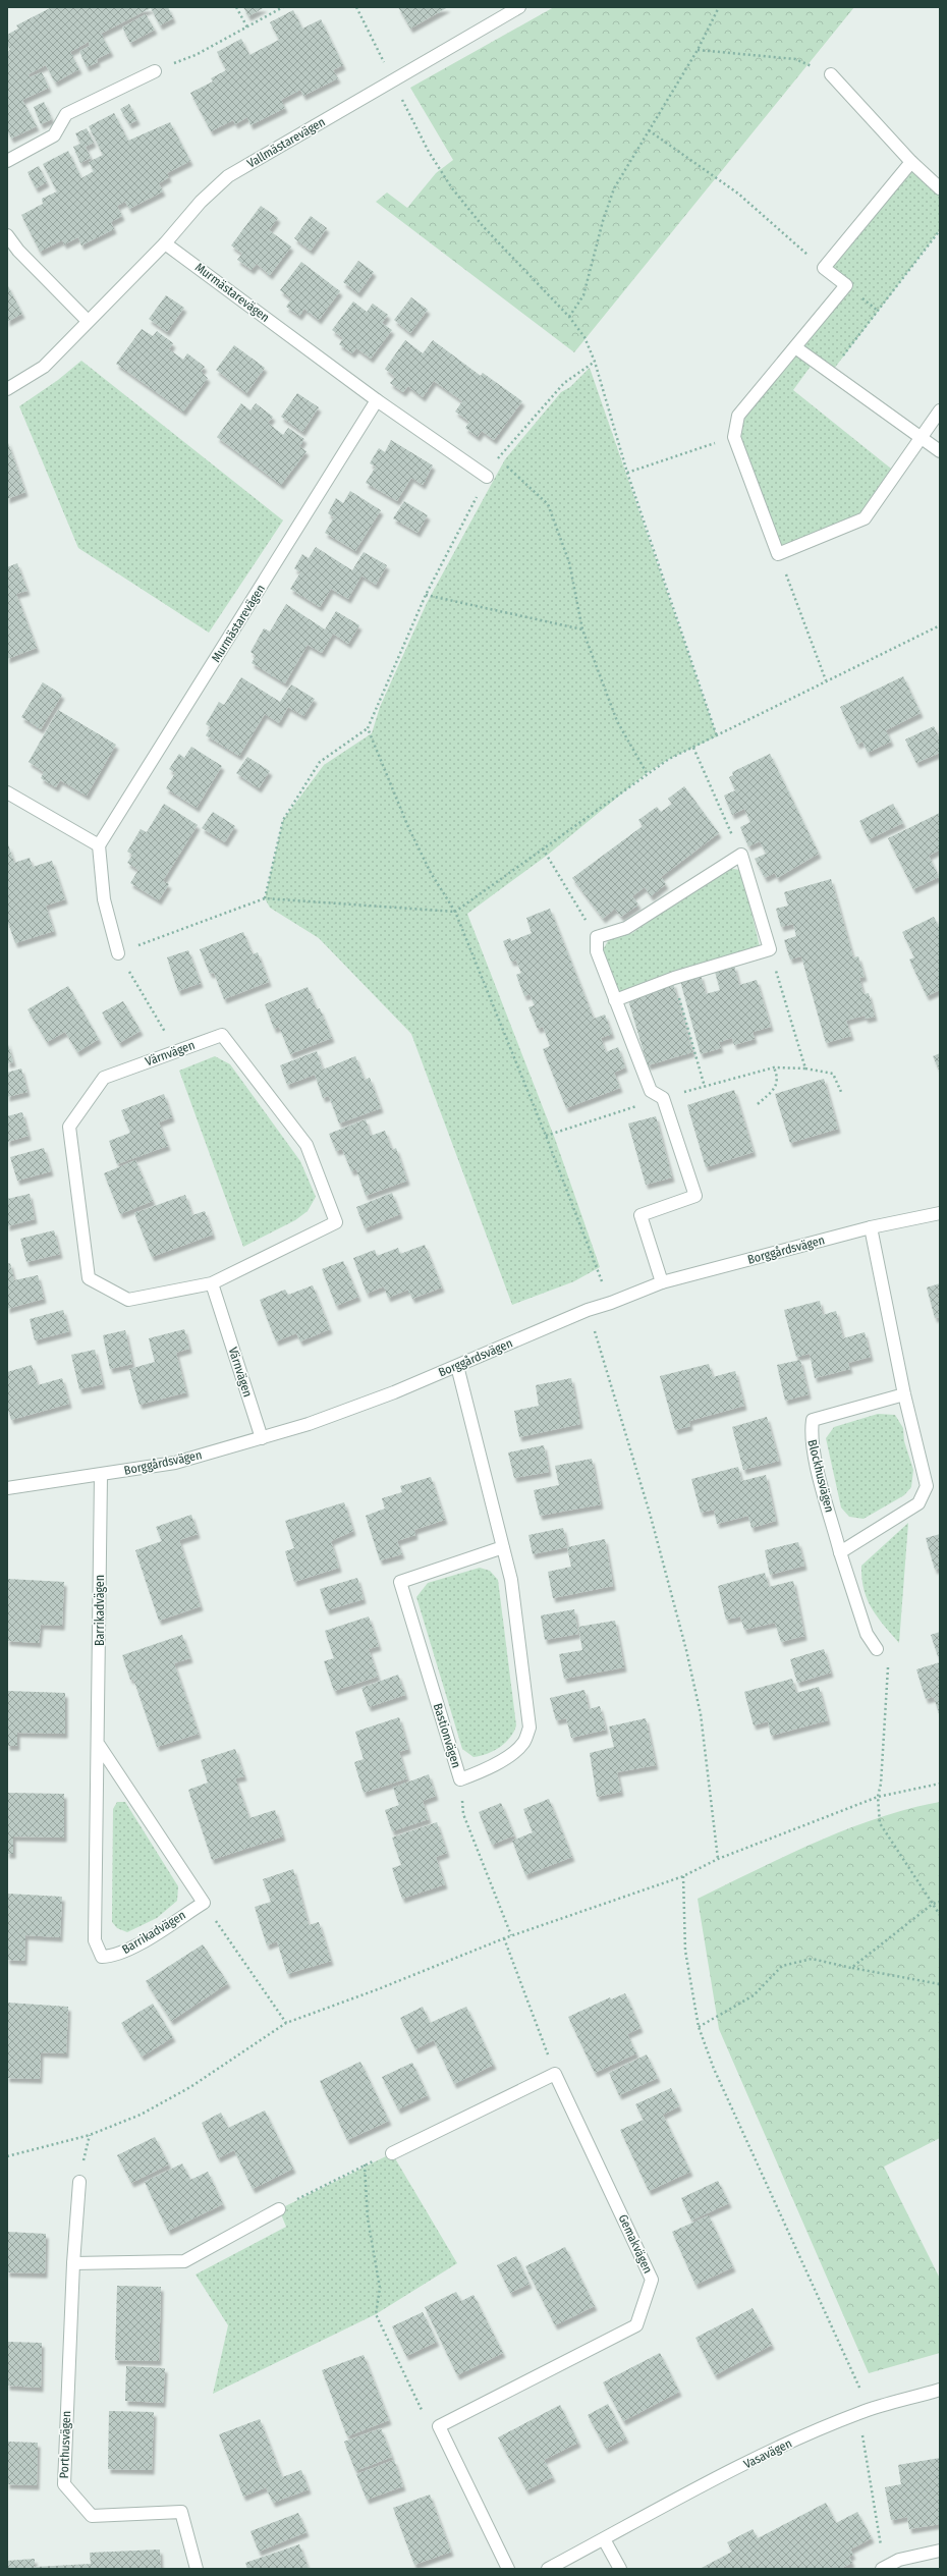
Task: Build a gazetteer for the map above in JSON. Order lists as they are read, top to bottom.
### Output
{
  "streets": {
    "street": [
      "Vallmästarevägen",
      "Murmästarevägen",
      "Värnvägen",
      "Borggårdsvägen",
      "Blockhusvägen",
      "Barrikadvägen",
      "Bastionvägen",
      "Gemakvägen",
      "Porthusvägen",
      "Vasavägen"
    ]
  },
  "crossings": [
    ["Vallmästarevägen", "Murmästarevägen"],
    ["Värnvägen", "Borggårdsvägen"],
    ["Borggårdsvägen", "Barrikadvägen"],
    ["Borggårdsvägen", "Bastionvägen"]
  ]
}
